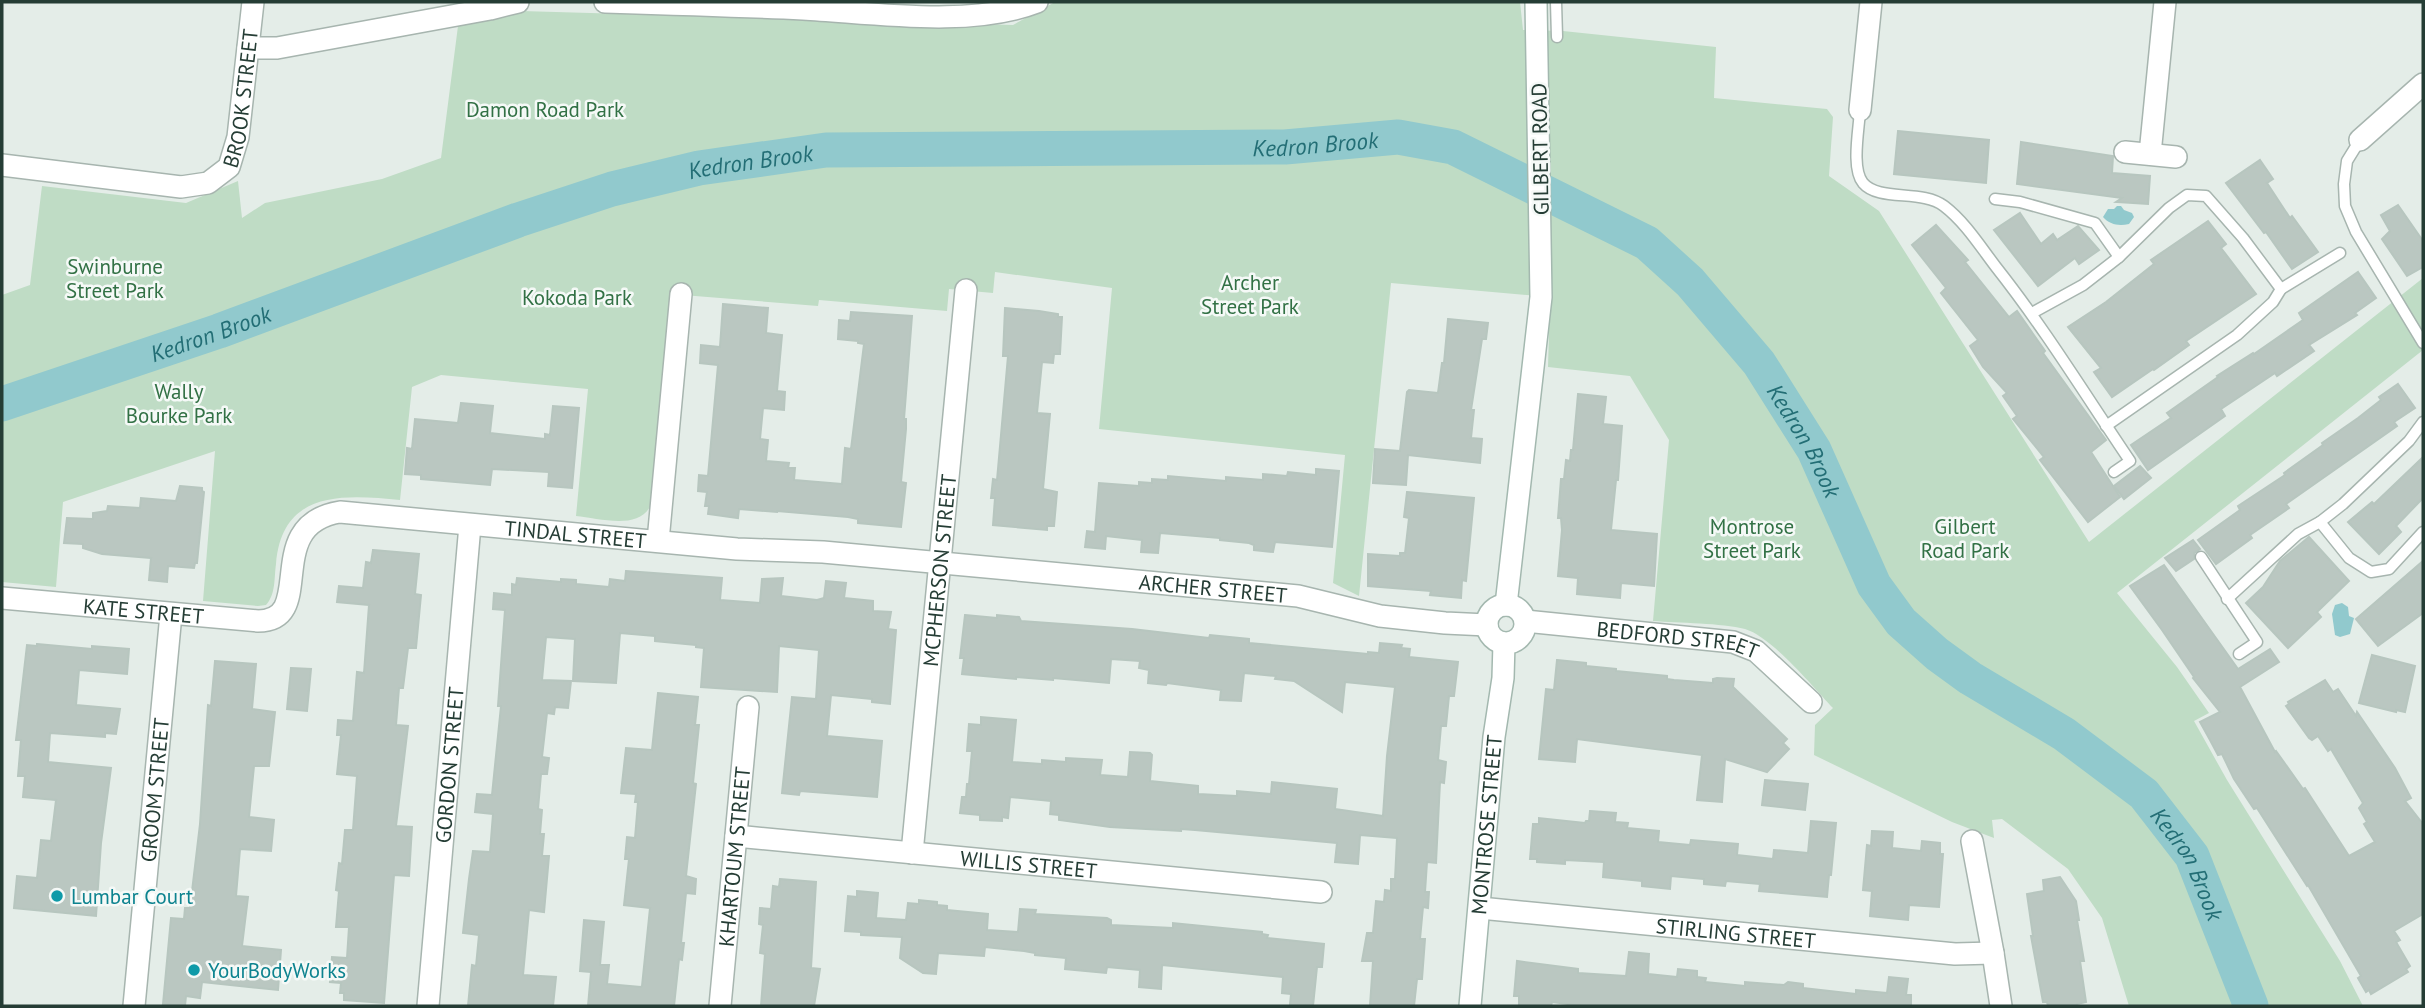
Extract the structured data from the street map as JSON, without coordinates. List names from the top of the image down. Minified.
{"streets":{"street":["BROOK STREET","GILBERT ROAD","TINDAL STREET","MCPHERSON STREET","ARCHER STREET","KATE STREET","BEDFORD STREET","GORDON STREET","GROOM STREET","MONTROSE STREET","KHARTOUM STREET","WILLIS STREET","STIRLING STREET"]},"crossings":[["GILBERT ROAD","ARCHER STREET"],["GILBERT ROAD","BEDFORD STREET"],["GILBERT ROAD","MONTROSE STREET"],["TINDAL STREET","MCPHERSON STREET"],["TINDAL STREET","ARCHER STREET"],["TINDAL STREET","KATE STREET"],["TINDAL STREET","GORDON STREET"],["MCPHERSON STREET","ARCHER STREET"],["MCPHERSON STREET","WILLIS STREET"],["ARCHER STREET","BEDFORD STREET"],["ARCHER STREET","MONTROSE STREET"],["KATE STREET","GROOM STREET"],["BEDFORD STREET","MONTROSE STREET"],["MONTROSE STREET","STIRLING STREET"],["KHARTOUM STREET","WILLIS STREET"]],"water":["Kedron Brook"],"parks":["Damon Road Park","Swinburne Street Park","Archer Street Park","Kokoda Park","Wally Bourke Park","Montrose Street Park","Gilbert Road Park"],"places":["Lumbar Court","YourBodyWorks"]}
